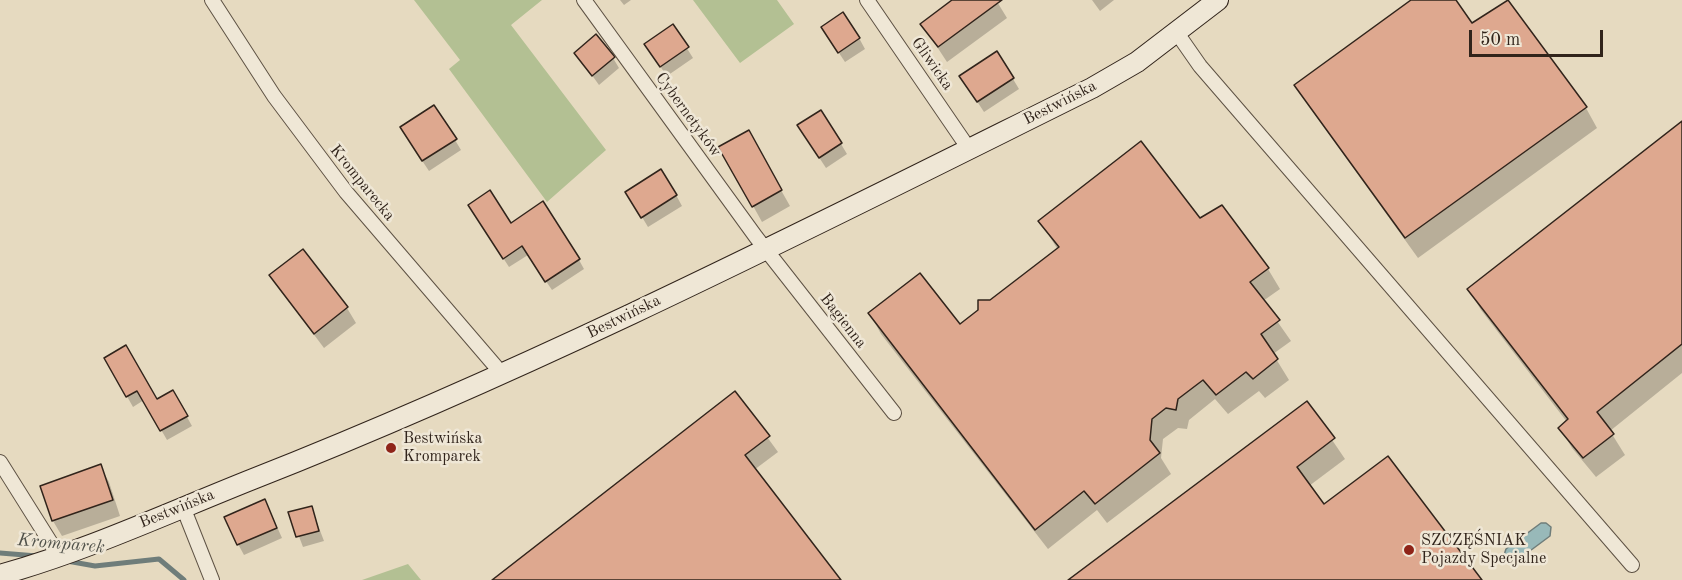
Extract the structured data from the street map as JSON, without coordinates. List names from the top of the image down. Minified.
{"streets":{"street":["Gliwicka","Bestwińska","Cybernetyków","Kromparecka","Bagienna"]},"crossings":[["Gliwicka","Bestwińska"],["Bestwińska","Cybernetyków"],["Bestwińska","Kromparecka"],["Bestwińska","Bagienna"],["Cybernetyków","Bagienna"]],"water":["Kromparek"],"places":["Bestwińska Kromparek","SZCZĘŚNIAK Pojazdy Specjalne"],"scale_bar":"50 m"}
